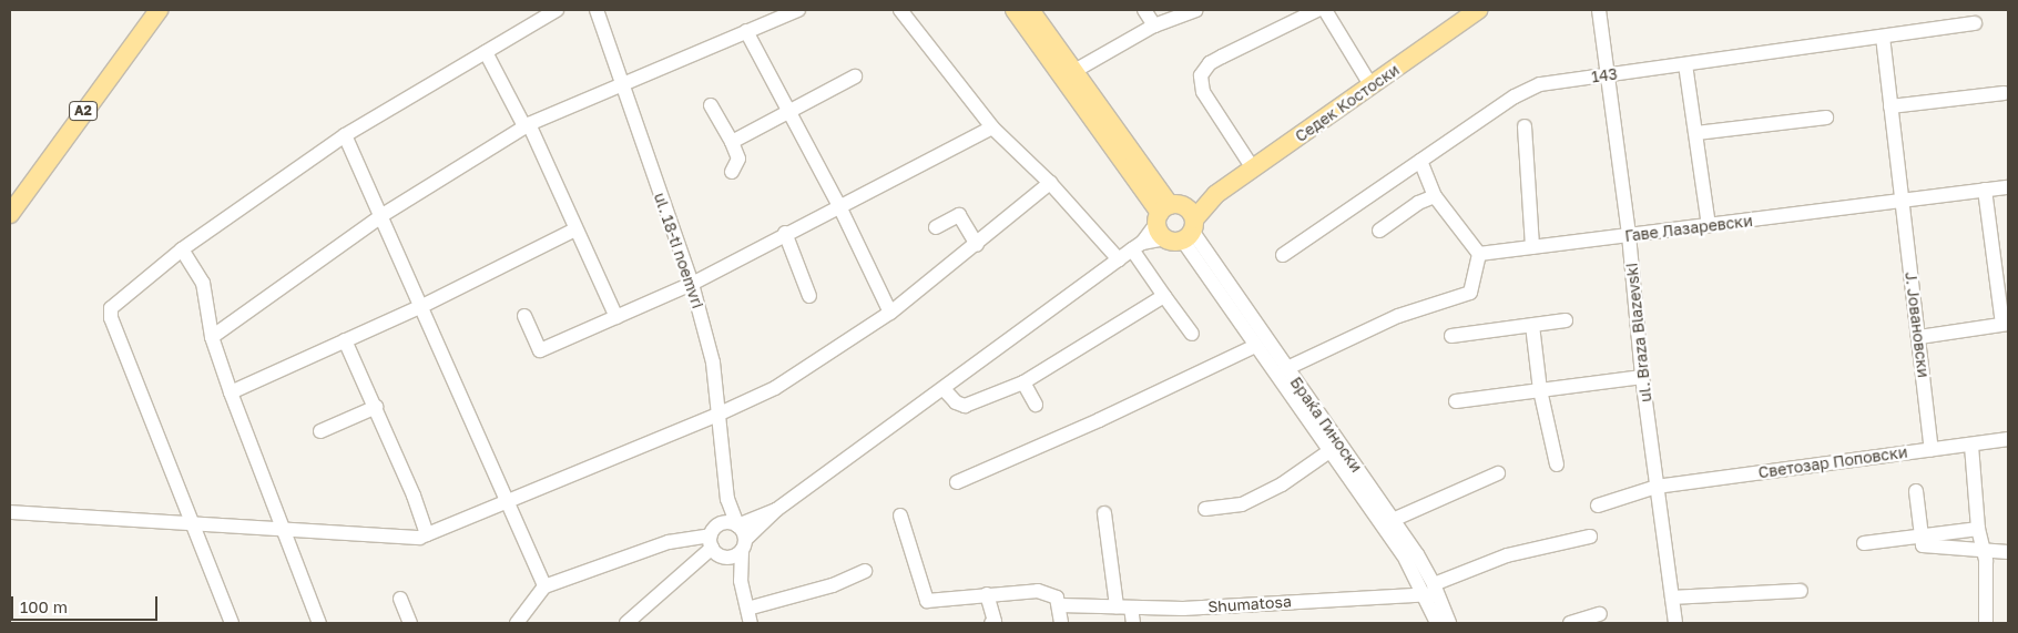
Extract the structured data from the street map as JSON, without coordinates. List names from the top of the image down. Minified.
{"streets":{"main road":["Седек Костоски","A2","Браќа Гиноски"],"street":["143","Гаве Лазаревски","ul. 18-ti noemvri","Ј. Јовановски","ul. Braza Blazevski","Светозар Поповски","Shumatosa"]},"crossings":[["143","Ј. Јовановски"],["143","ul. Braza Blazevski"],["Седек Костоски","Браќа Гиноски"],["Гаве Лазаревски","Ј. Јовановски"],["Гаве Лазаревски","ul. Braza Blazevski"],["Ј. Јовановски","Светозар Поповски"],["ul. Braza Blazevski","Светозар Поповски"],["Браќа Гиноски","Shumatosa"]],"scale_bar":"100 m"}
